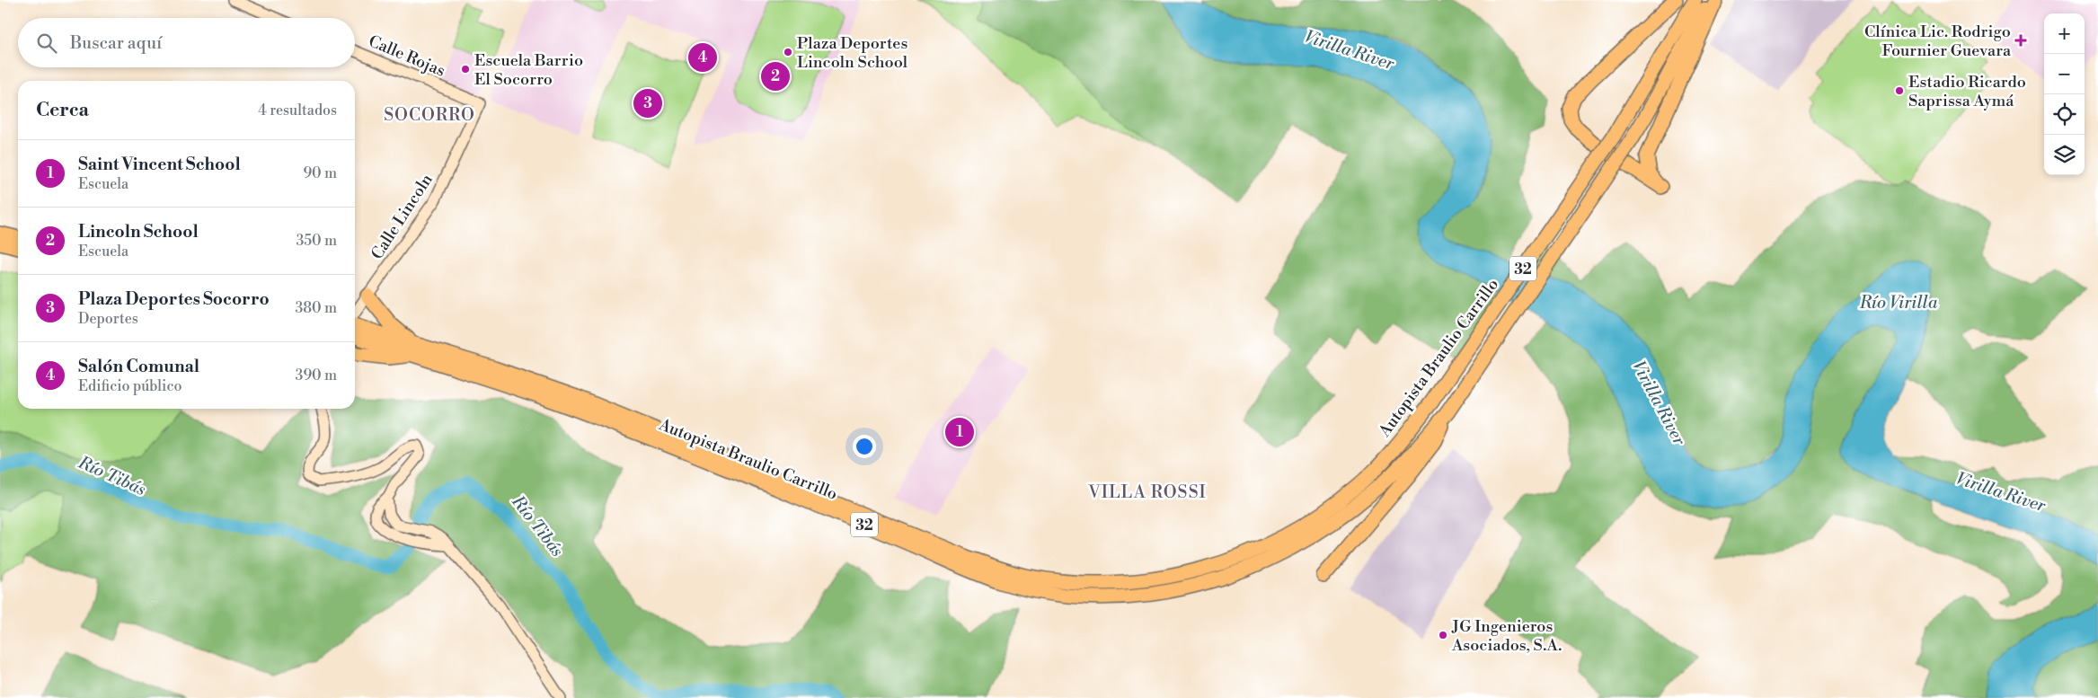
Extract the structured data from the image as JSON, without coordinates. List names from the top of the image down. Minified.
{"streets":{"highway":["32","Autopista Braulio Carrillo"],"street":["Calle Rojas","Calle Lincoln"]},"crossings":[["Calle Rojas","Calle Lincoln"]],"districts":["SOCORRO","VILLA ROSSI"],"water":["Virilla River","Río Virilla","Río Tibás"],"places":{"health":["Clínica Lic. Rodrigo Fournier Guevara"],"other":["Plaza Deportes Lincoln School","Escuela Barrio El Socorro","Estadio Ricardo Saprissa Aymá","JG Ingenieros Asociados, S.A."]},"page":{"map_buttons":["+","−"],"search":"Buscar aquí","pins":["4","2","3","1"],"heading":["Cerca","4 resultados"],"list":[{"mark":"1","name":"Saint Vincent School","note":"Escuela","value":"90 m"},{"mark":"2","name":"Lincoln School","note":"Escuela","value":"350 m"},{"mark":"3","name":"Plaza Deportes Socorro","note":"Deportes","value":"380 m"},{"mark":"4","name":"Salón Comunal","note":"Edificio público","value":"390 m"}]}}
